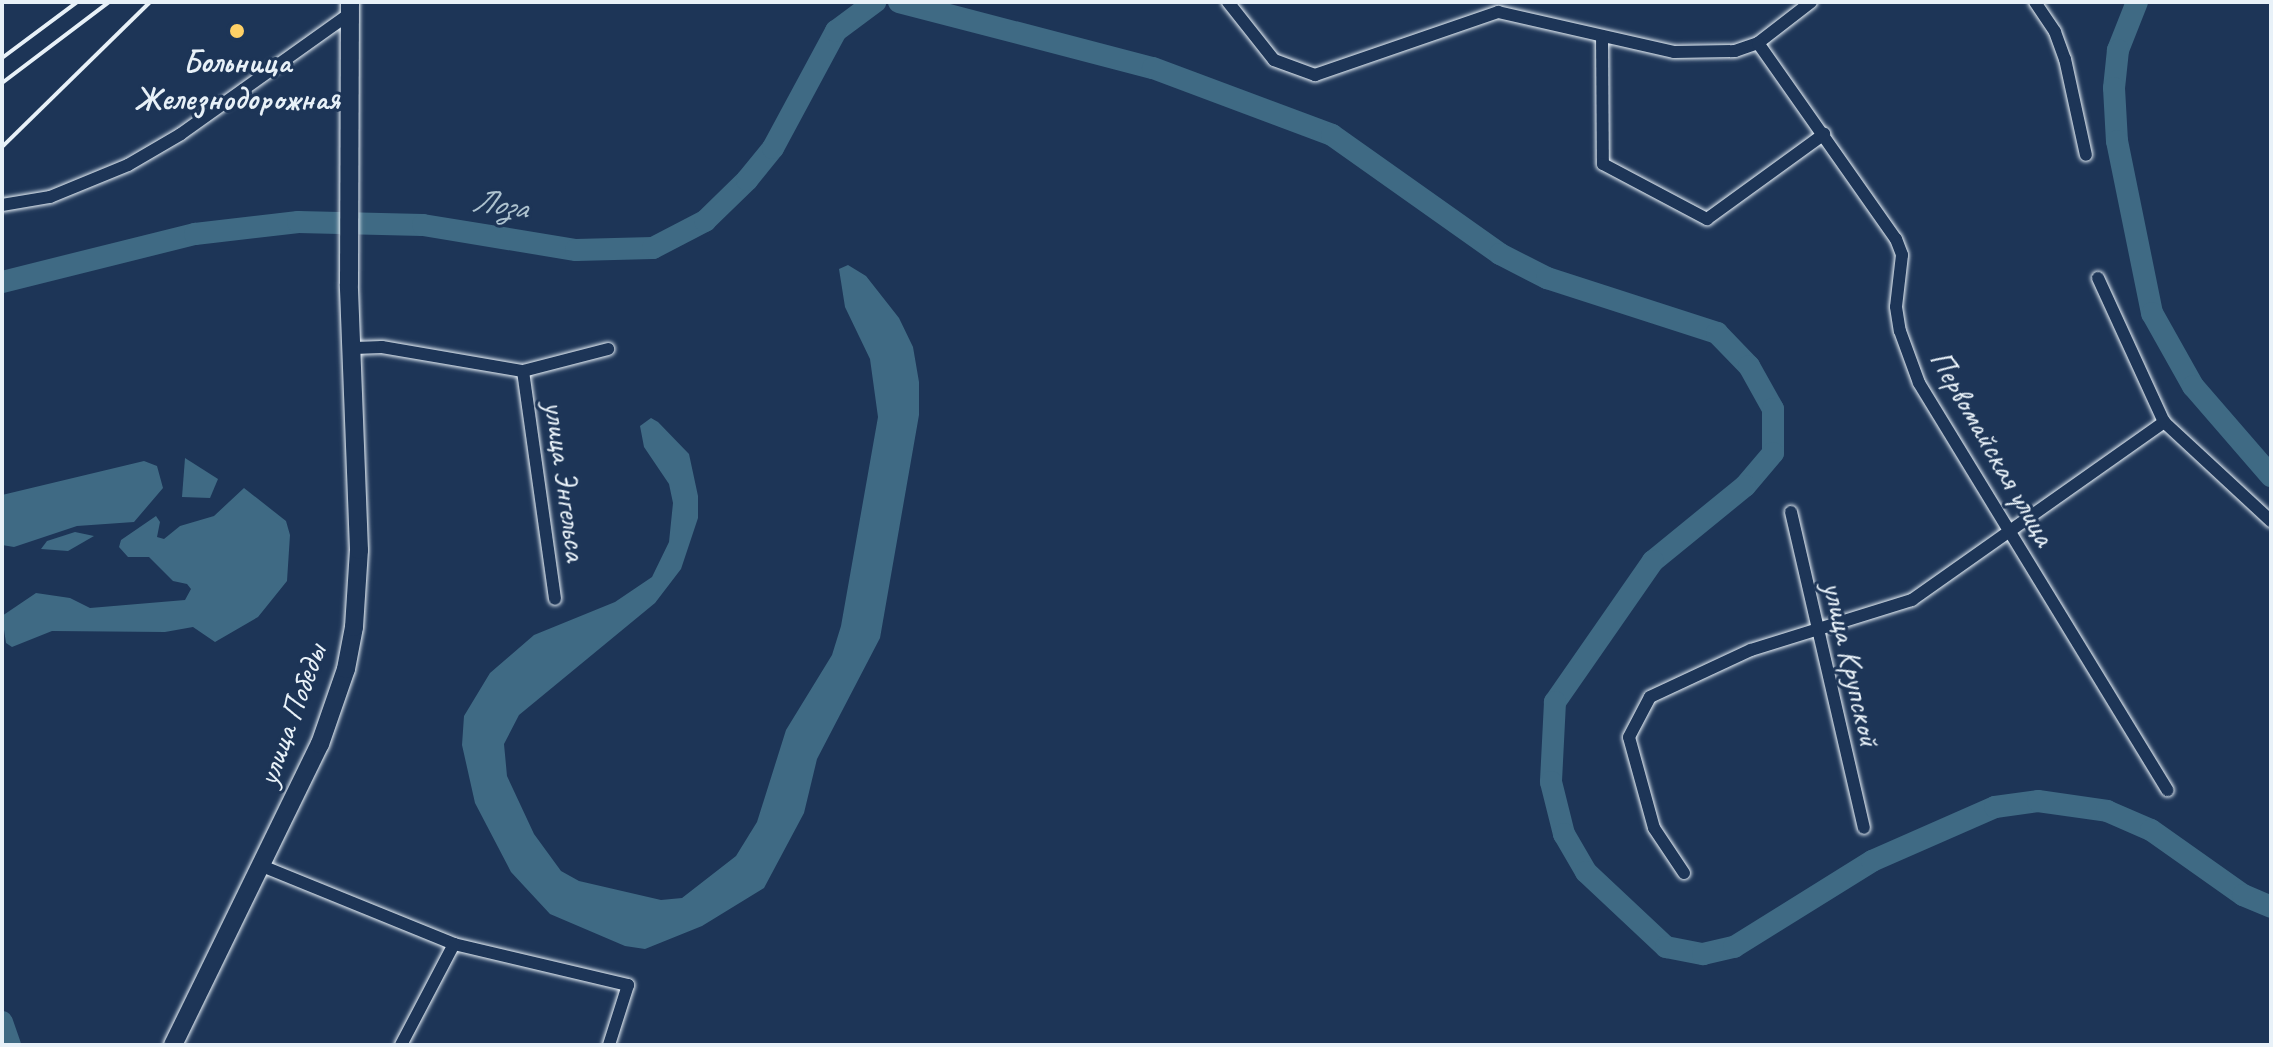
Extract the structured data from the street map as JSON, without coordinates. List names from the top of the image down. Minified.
{"streets":{"main road":["улица Победы"],"street":["Первомайская улица","улица Энгельса","улица Крупской"]},"water":["Лоза"],"places":["Больница Железнодорожная"]}
